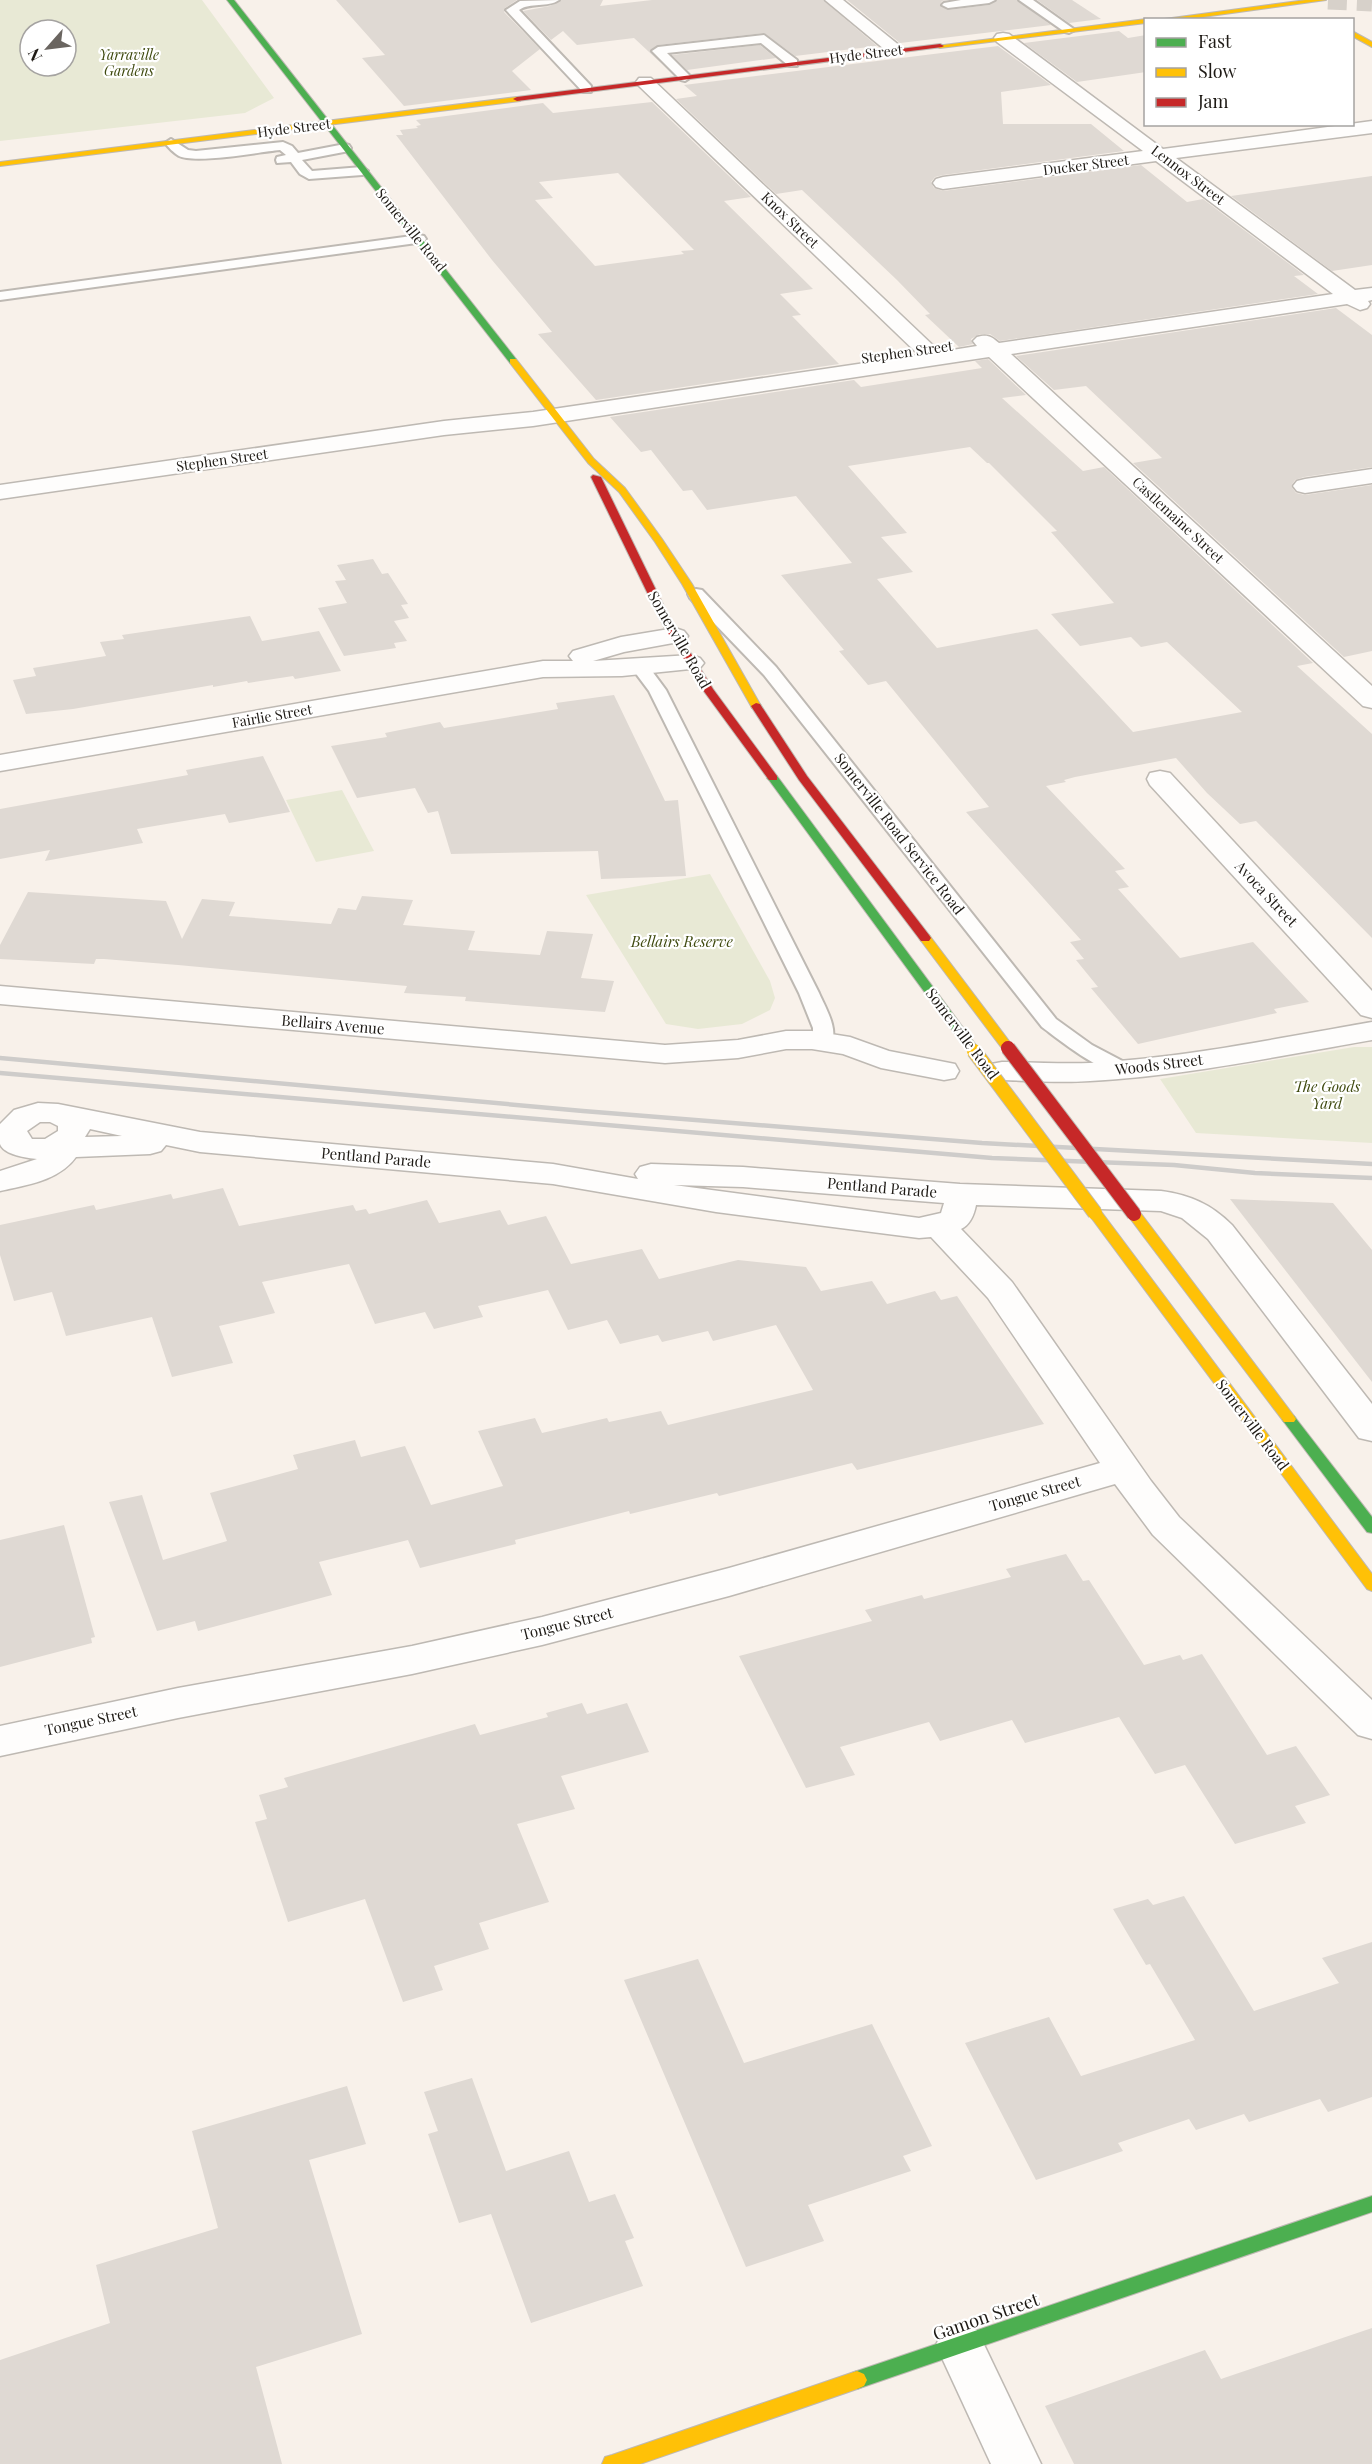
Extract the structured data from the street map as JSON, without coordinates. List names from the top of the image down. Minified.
{"streets":{"main road":["Hyde Street","Somerville Road","Gamon Street"],"street":["Ducker Street","Lennox Street","Knox Street","Stephen Street","Castlemaine Street","Fairlie Street","Avoca Street","Bellairs Avenue","Woods Street","Pentland Parade","Tongue Street"],"lane":["Somerville Road Service Road"]},"crossings":[["Hyde Street","Lennox Street"],["Hyde Street","Knox Street"],["Hyde Street","Somerville Road"],["Ducker Street","Lennox Street"],["Lennox Street","Stephen Street"],["Knox Street","Stephen Street"],["Somerville Road","Stephen Street"],["Somerville Road","Fairlie Street"],["Somerville Road","Somerville Road Service Road"],["Stephen Street","Castlemaine Street"],["Somerville Road Service Road","Woods Street"],["Bellairs Avenue","Woods Street"]],"parks":["Yarraville Gardens","Bellairs Reserve","The Goods Yard"],"legend":["Fast","Slow","Jam"],"north":"bottom left"}
